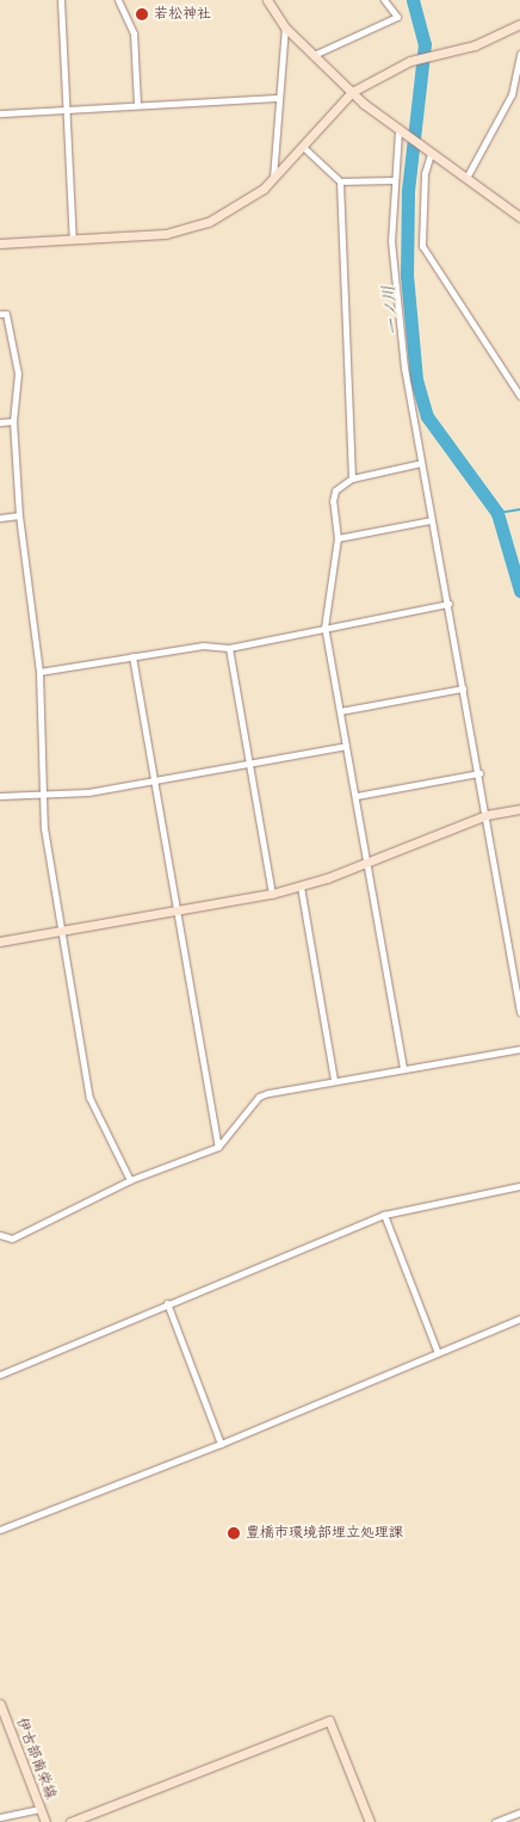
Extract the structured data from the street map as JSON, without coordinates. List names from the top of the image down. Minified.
{"streets":{"street":["伊古部南栄線"]},"water":["一ノ川"],"places":["若松神社","豊橋市環境部埋立処理課"]}
